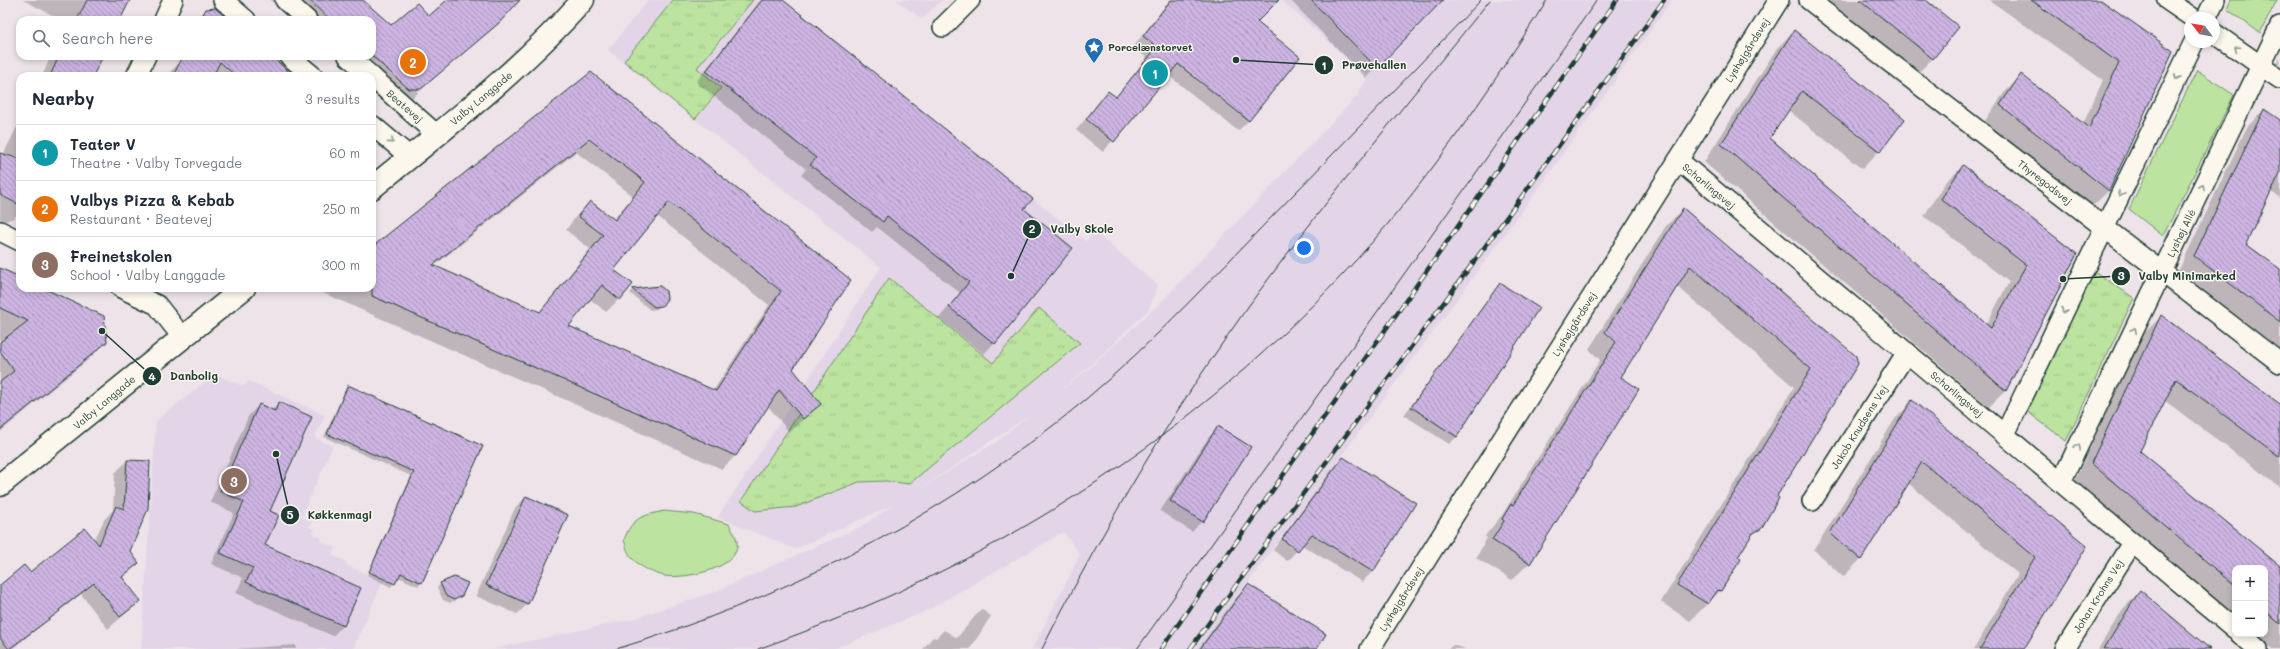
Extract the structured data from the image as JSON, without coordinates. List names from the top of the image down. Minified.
{"streets":{"street":["Lyshøjgårdsvej","Valby Langgade","Beatevej","Thyregodsvej","Scharlingsvej","Lyshøj Allé","Jakob Knudsens Vej","Johan Krohns Vej"]},"crossings":[["Lyshøjgårdsvej","Scharlingsvej"],["Valby Langgade","Beatevej"],["Thyregodsvej","Lyshøj Allé"],["Scharlingsvej","Lyshøj Allé"],["Scharlingsvej","Jakob Knudsens Vej"],["Scharlingsvej","Johan Krohns Vej"]],"places":{"other":["Prøvehallen","Valby Skole","Valby Minimarked","Danbolig","Køkkenmagi"],"place":["Porcelænstorvet"]},"north":"top left","page":{"search":"Search here","pins":["2","1","3"],"heading":["Nearby","3 results"],"list":[{"mark":"1","name":"Teater V","note":"Theatre · Valby Torvegade","value":"60 m"},{"mark":"2","name":"Valbys Pizza & Kebab","note":"Restaurant · Beatevej","value":"250 m"},{"mark":"3","name":"Freinetskolen","note":"School · Valby Langgade","value":"300 m"}],"map_buttons":["+","−"]}}
